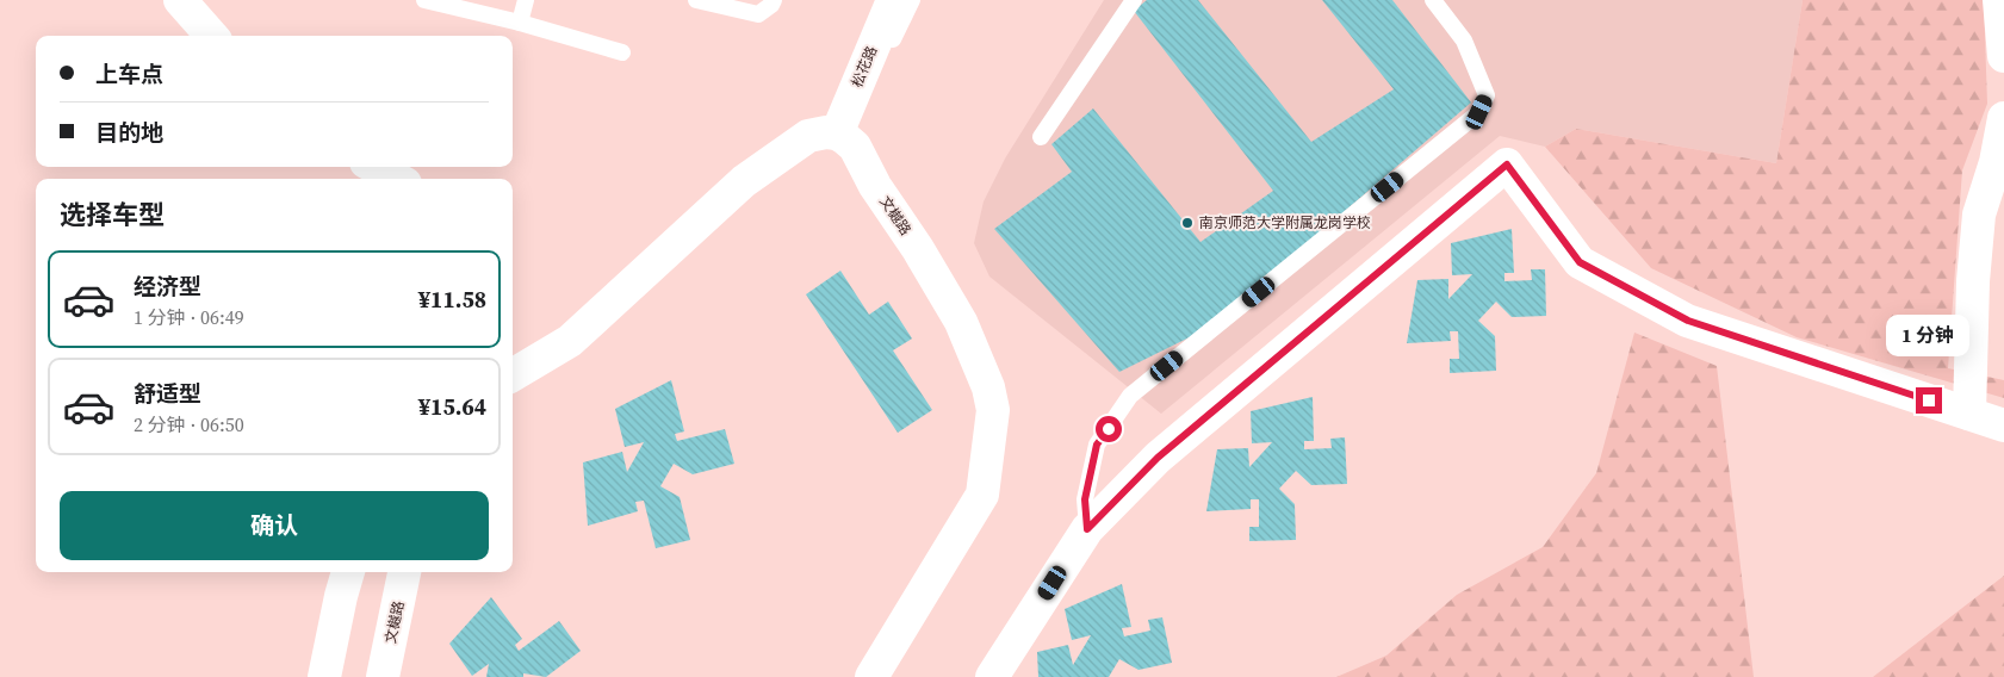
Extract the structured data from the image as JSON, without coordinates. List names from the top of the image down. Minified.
{"streets":{"street":["松花路","文樾路"]},"crossings":[["松花路","文樾路"]],"places":["南京师范大学附属龙岗学校"],"page":{"banner":["上车点","目的地"],"heading":"选择车型","list":[{"name":"经济型","note":"1 分钟 · 06:49","value":"¥11.58"},{"name":"舒适型","note":"2 分钟 · 06:50","value":"¥15.64"}],"bubble":"1 分钟","buttons":"确认"}}
